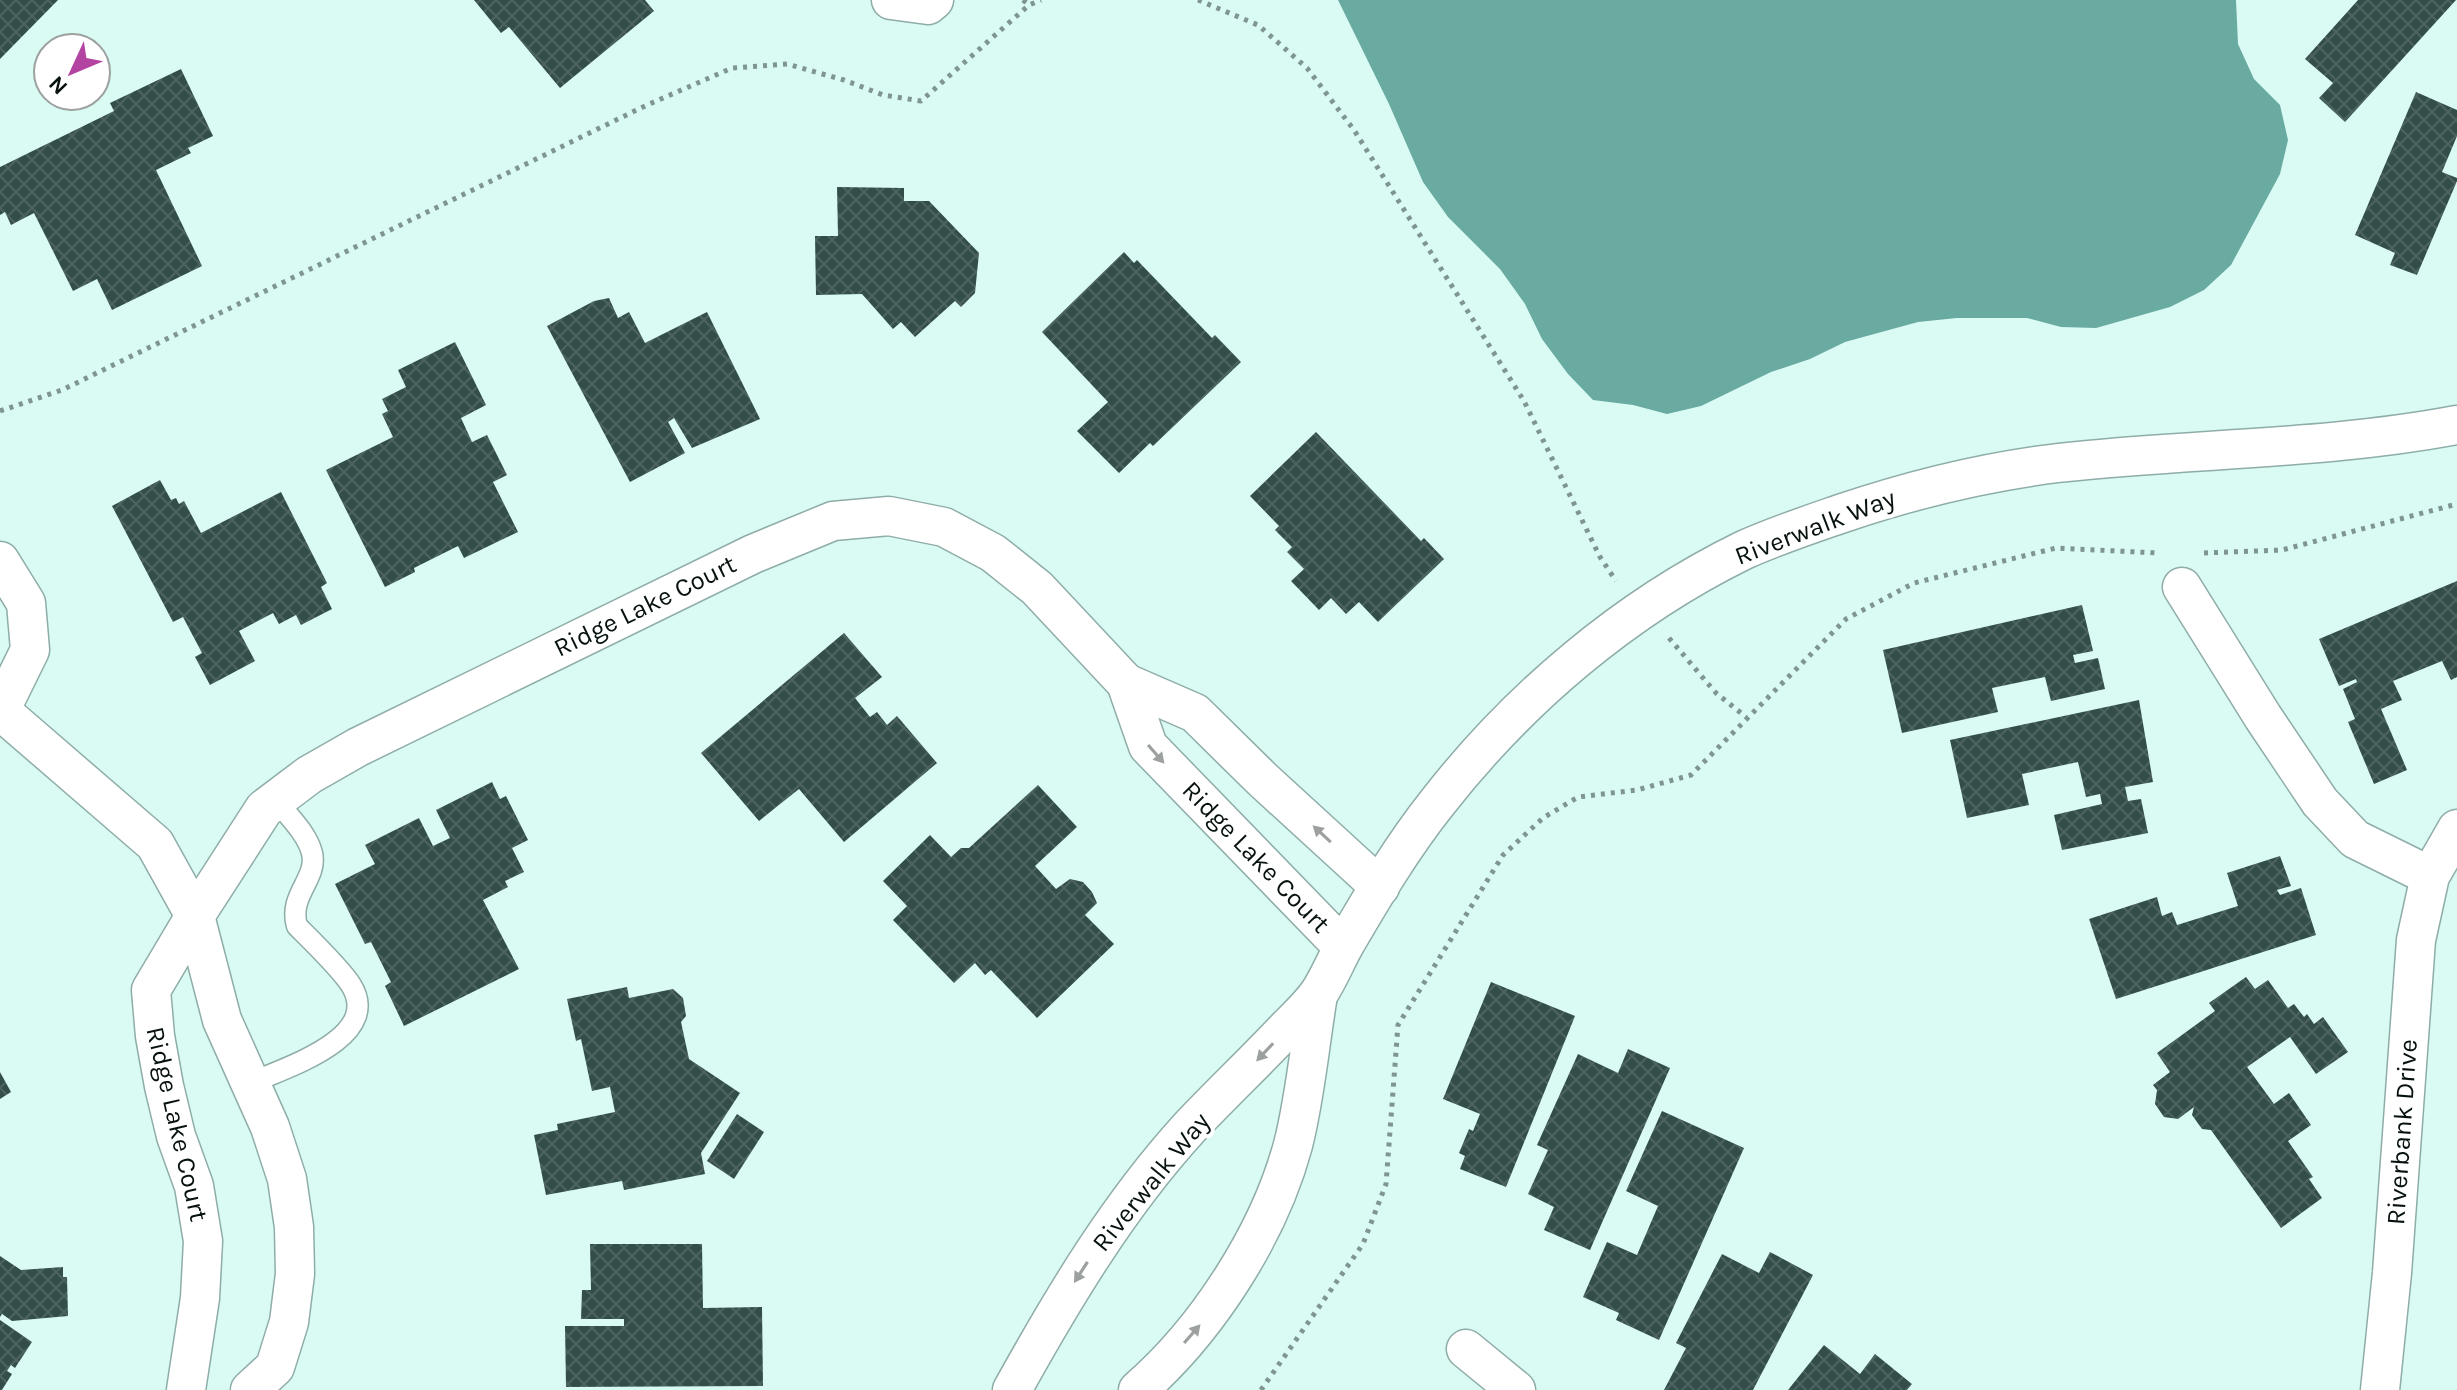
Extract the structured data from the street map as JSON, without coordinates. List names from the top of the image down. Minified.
{"streets":{"street":["Riverwalk Way","Ridge Lake Court","Riverbank Drive"]},"crossings":[["Riverwalk Way","Ridge Lake Court"]],"north":"bottom left"}
